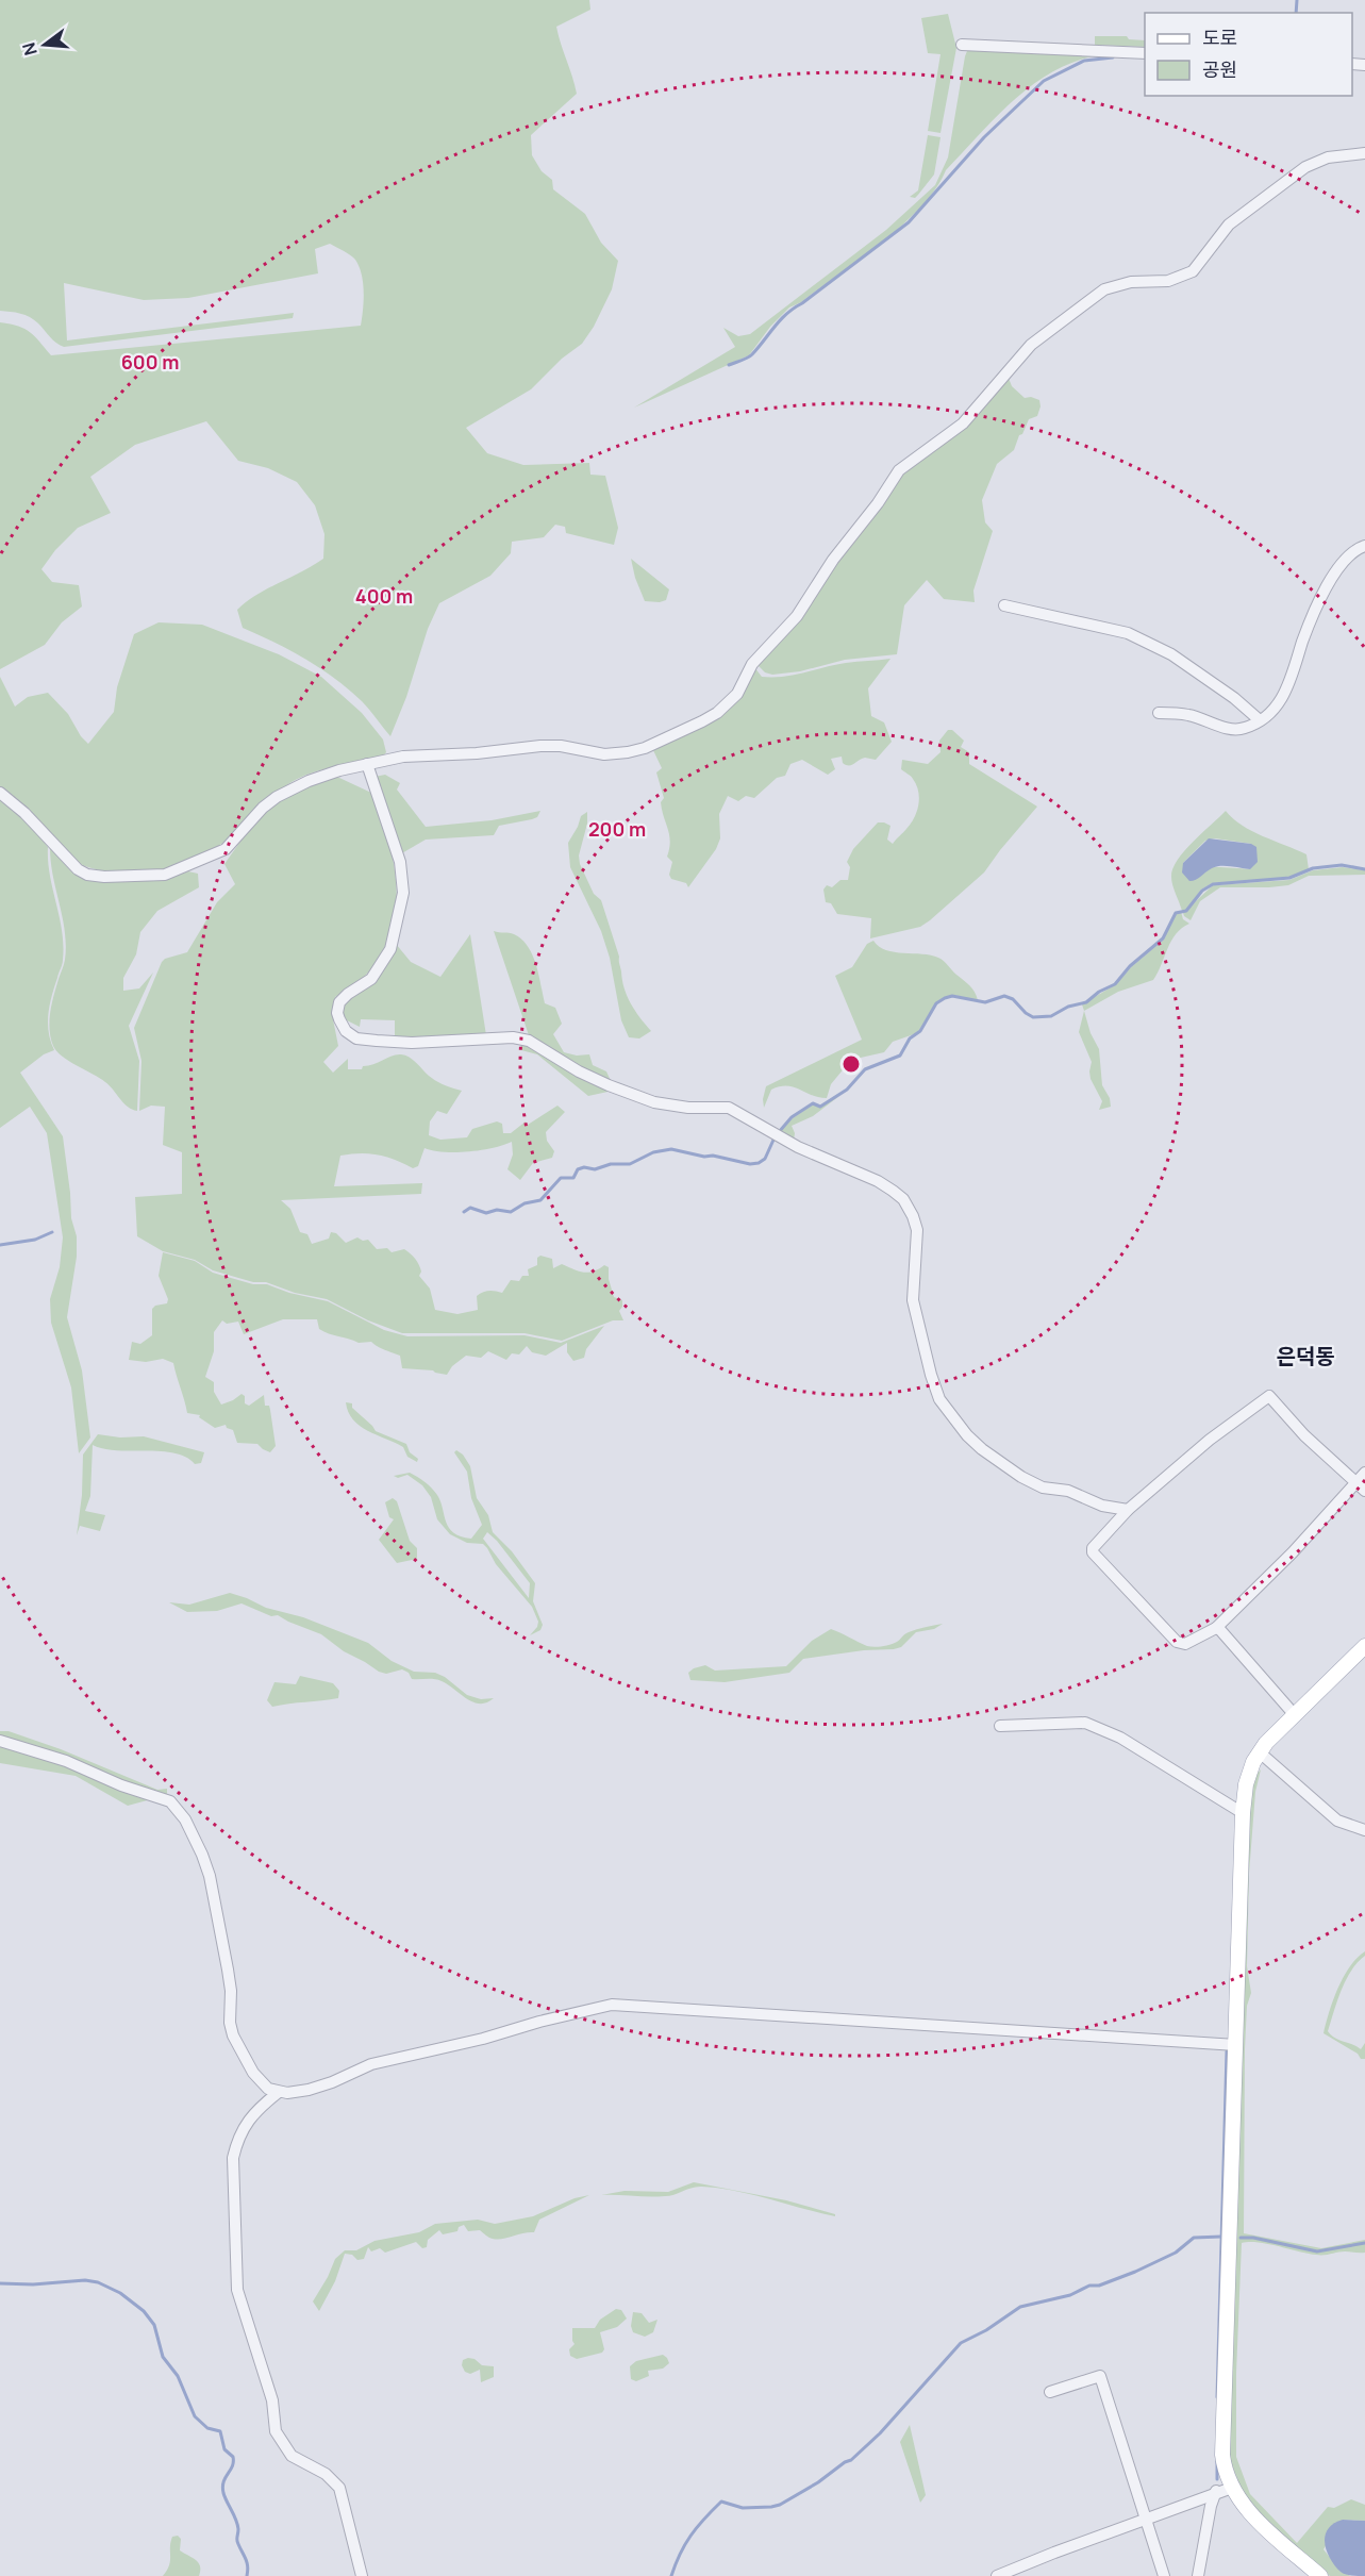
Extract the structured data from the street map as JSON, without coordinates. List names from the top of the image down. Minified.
{"districts":["은덕동"],"legend":["도로","공원"],"north":"left","rings":["600 m","400 m","200 m"]}
